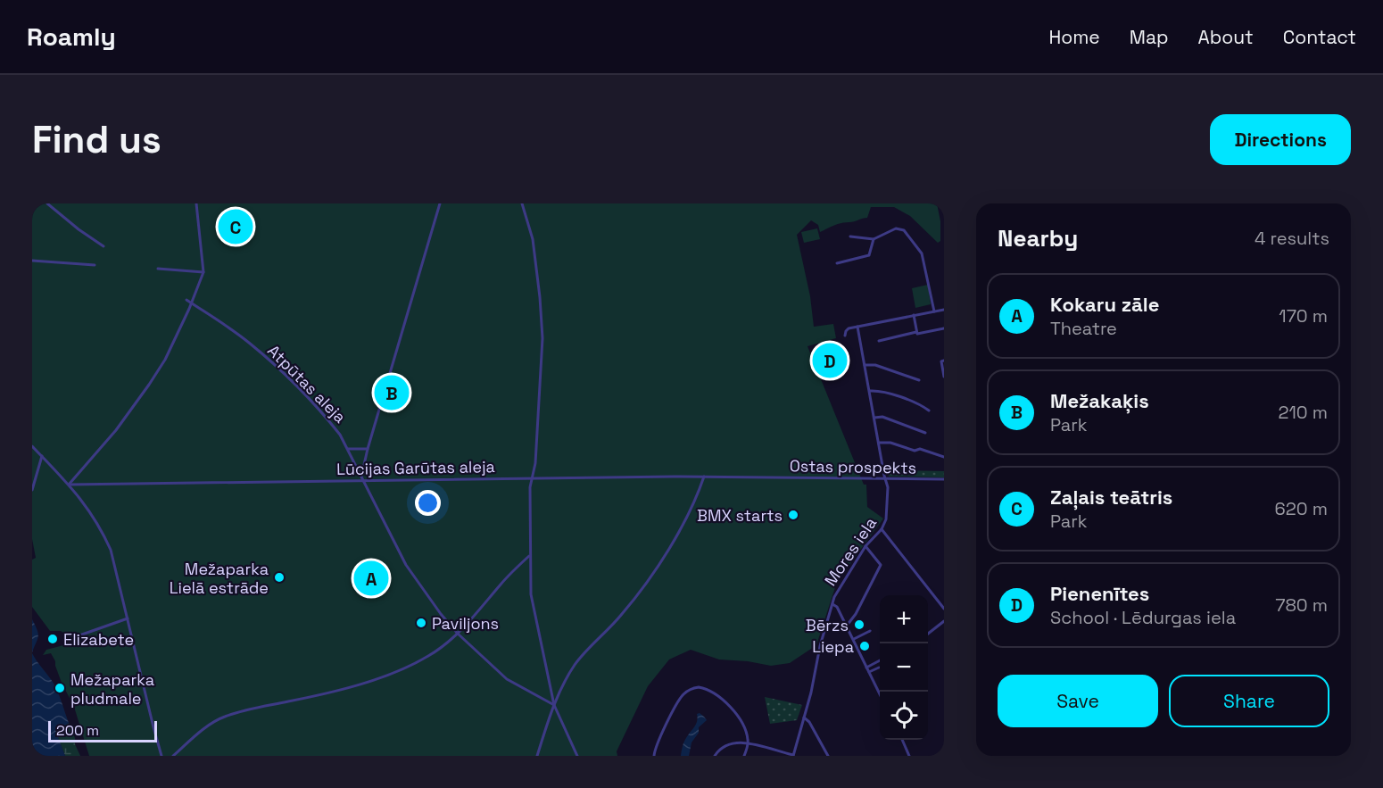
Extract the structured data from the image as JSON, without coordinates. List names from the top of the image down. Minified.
{"streets":{"street":["Atpūtas aleja","Ostas prospekts","Lūcijas Garūtas aleja","Mores iela"]},"crossings":[["Atpūtas aleja","Lūcijas Garūtas aleja"],["Ostas prospekts","Lūcijas Garūtas aleja"],["Ostas prospekts","Mores iela"]],"places":["BMX starts","Mežaparka Lielā estrāde","Paviljons","Bērzs","Elizabete","Liepa","Mežaparka pludmale"],"scale_bar":"200 m","page":{"header":"Roamly","nav":["Home","Map","About","Contact"],"buttons":["Directions",["Save","Share"]],"title":"Find us","heading":["Nearby","4 results"],"pins":["C","D","B","A"],"list":[{"mark":"A","name":"Kokaru zāle","note":"Theatre","value":"170 m"},{"mark":"B","name":"Mežakaķis","note":"Park","value":"210 m"},{"mark":"C","name":"Zaļais teātris","note":"Park","value":"620 m"},{"mark":"D","name":"Pienenītes","note":"School · Lēdurgas iela","value":"780 m"}],"map_buttons":["+","−"],"scale":"200 m"}}
